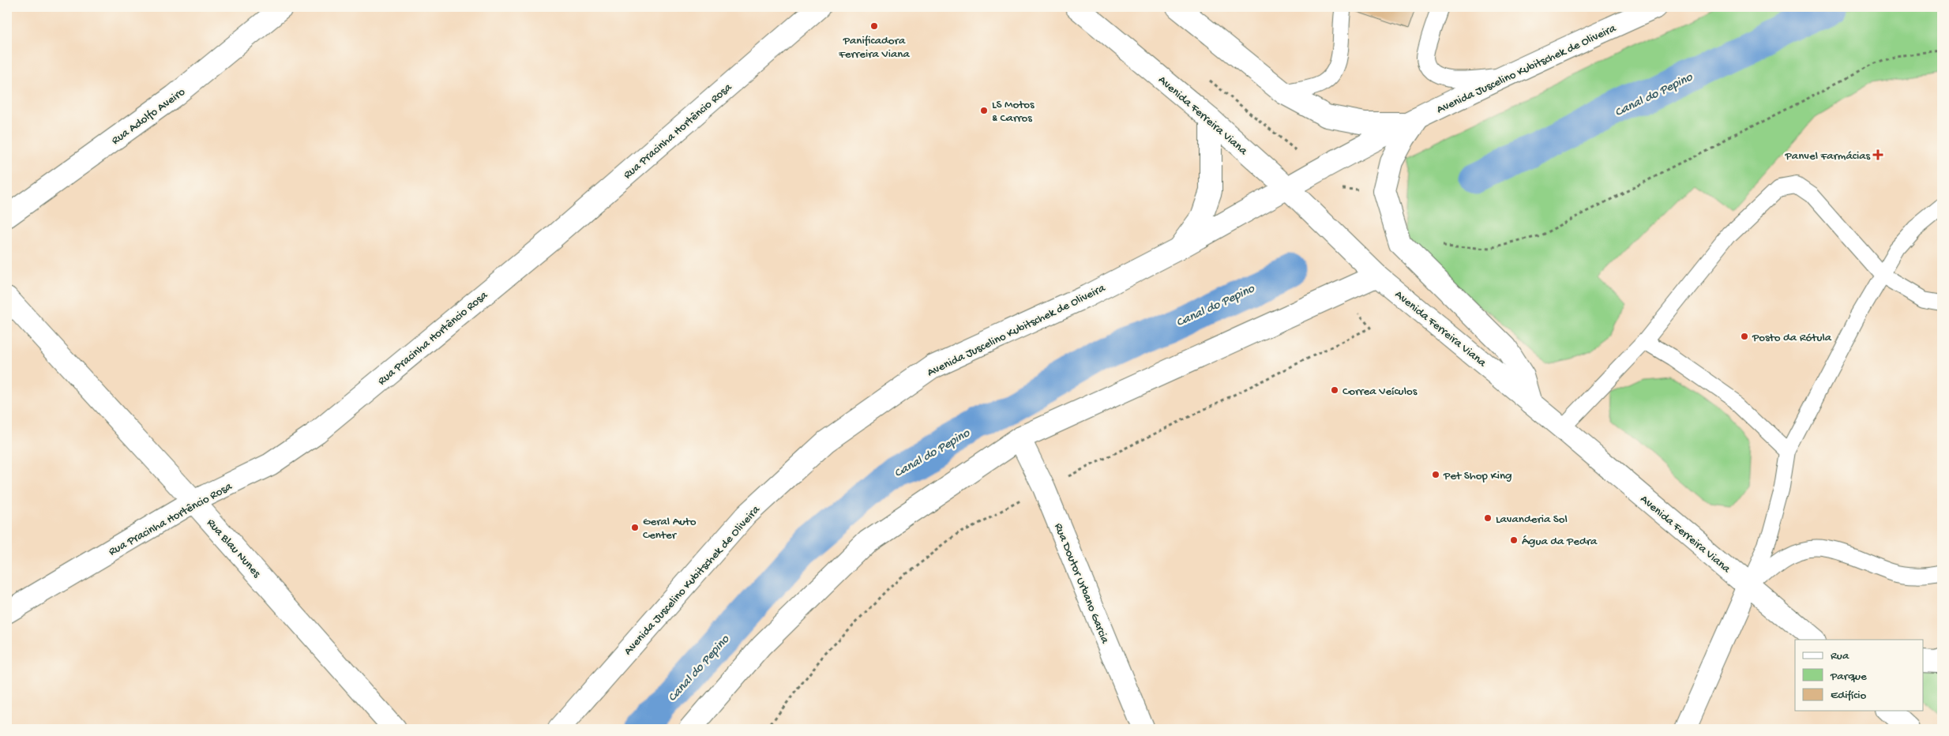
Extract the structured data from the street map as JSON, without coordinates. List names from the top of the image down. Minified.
{"streets":{"main road":["Avenida Juscelino Kubitschek de Oliveira","Avenida Ferreira Viana","Rua Adolfo Aveiro","Rua Pracinha Hortêncio Rosa","Rua Blau Nunes","Rua Doutor Urbano Garcia"]},"crossings":[["Avenida Juscelino Kubitschek de Oliveira","Avenida Ferreira Viana"],["Rua Pracinha Hortêncio Rosa","Rua Blau Nunes"]],"water":["Canal do Pepino"],"places":{"other":["Panificadora Ferreira Viana","LS Motos & Carros","Posto da Rótula","Correa Veículos","Pet Shop King","Lavanderia Sol","Geral Auto Center","Água da Pedra"],"health":["Panvel Farmácias"]},"legend":["Rua","Parque","Edifício"]}
